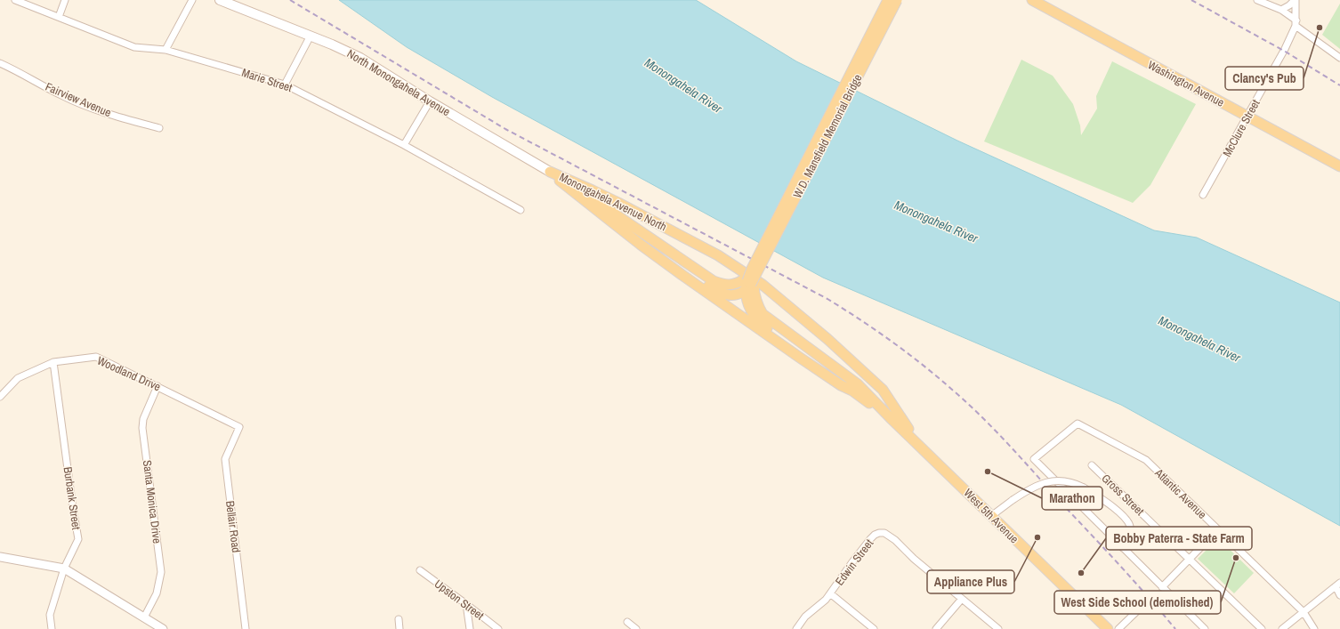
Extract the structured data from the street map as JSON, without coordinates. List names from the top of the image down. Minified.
{"streets":{"main road":["North Monongahela Avenue","Washington Avenue","W.D. Mansfield Memorial Bridge","Monongahela Avenue North","West 5th Avenue"],"street":["Marie Street","Fairview Avenue","McClure Street","Woodland Drive","Atlantic Avenue","Gross Street","Burbank Street","Santa Monica Drive","Bellair Road","Edwin Street","Upston Street"]},"crossings":[["North Monongahela Avenue","Monongahela Avenue North"],["Washington Avenue","McClure Street"],["Monongahela Avenue North","West 5th Avenue"],["Woodland Drive","Burbank Street"],["Woodland Drive","Santa Monica Drive"],["Woodland Drive","Bellair Road"]],"water":["Monongahela River"],"places":["Clancy's Pub","Marathon","Appliance Plus","West Side School (demolished)","Bobby Paterra - State Farm"]}
